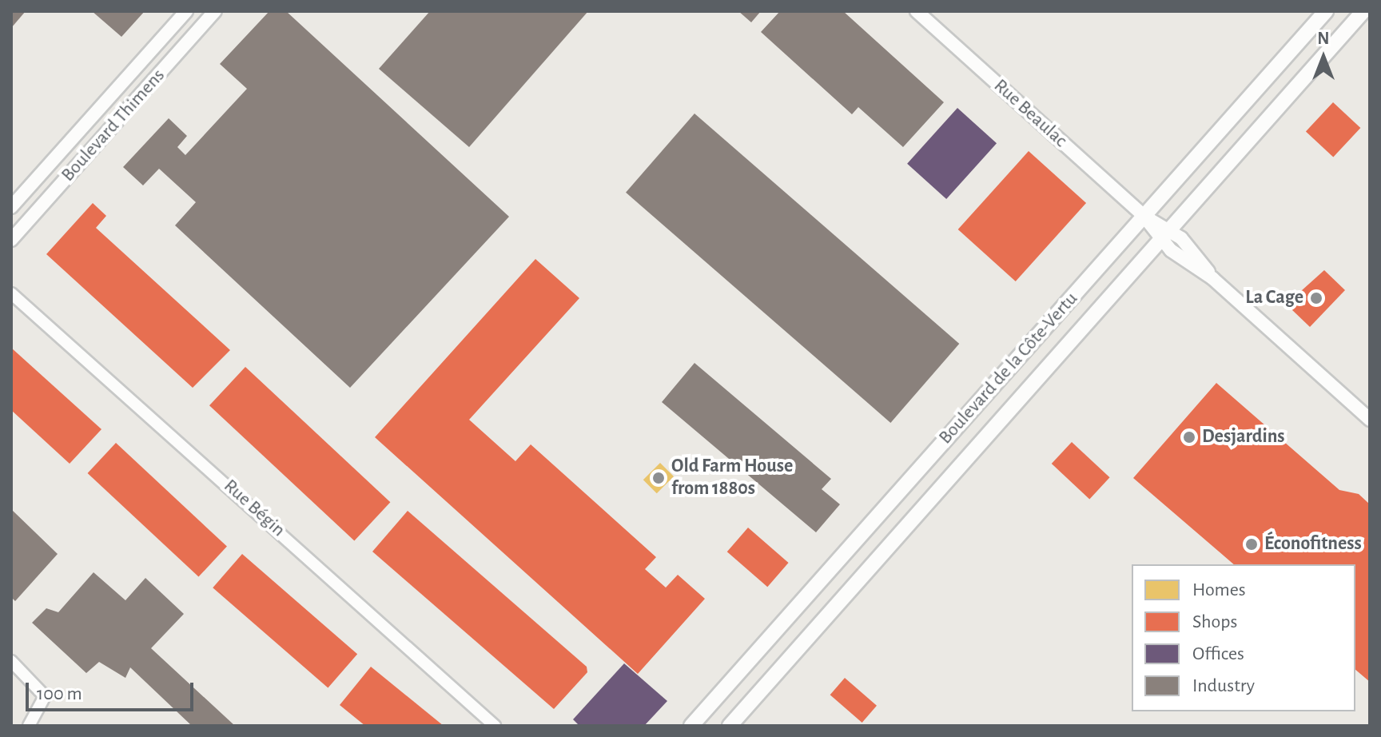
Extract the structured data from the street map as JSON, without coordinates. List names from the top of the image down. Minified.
{"streets":{"main road":["Boulevard de la Côte-Vertu"],"street":["Rue Beaulac","Boulevard Thimens","Rue Bégin"]},"crossings":[["Rue Beaulac","Boulevard de la Côte-Vertu"]],"places":["La Cage","Desjardins","Old Farm House from 1880s","Éconofitness"],"legend":["Homes","Shops","Offices","Industry"],"scale_bar":"100 m","north":"top"}
